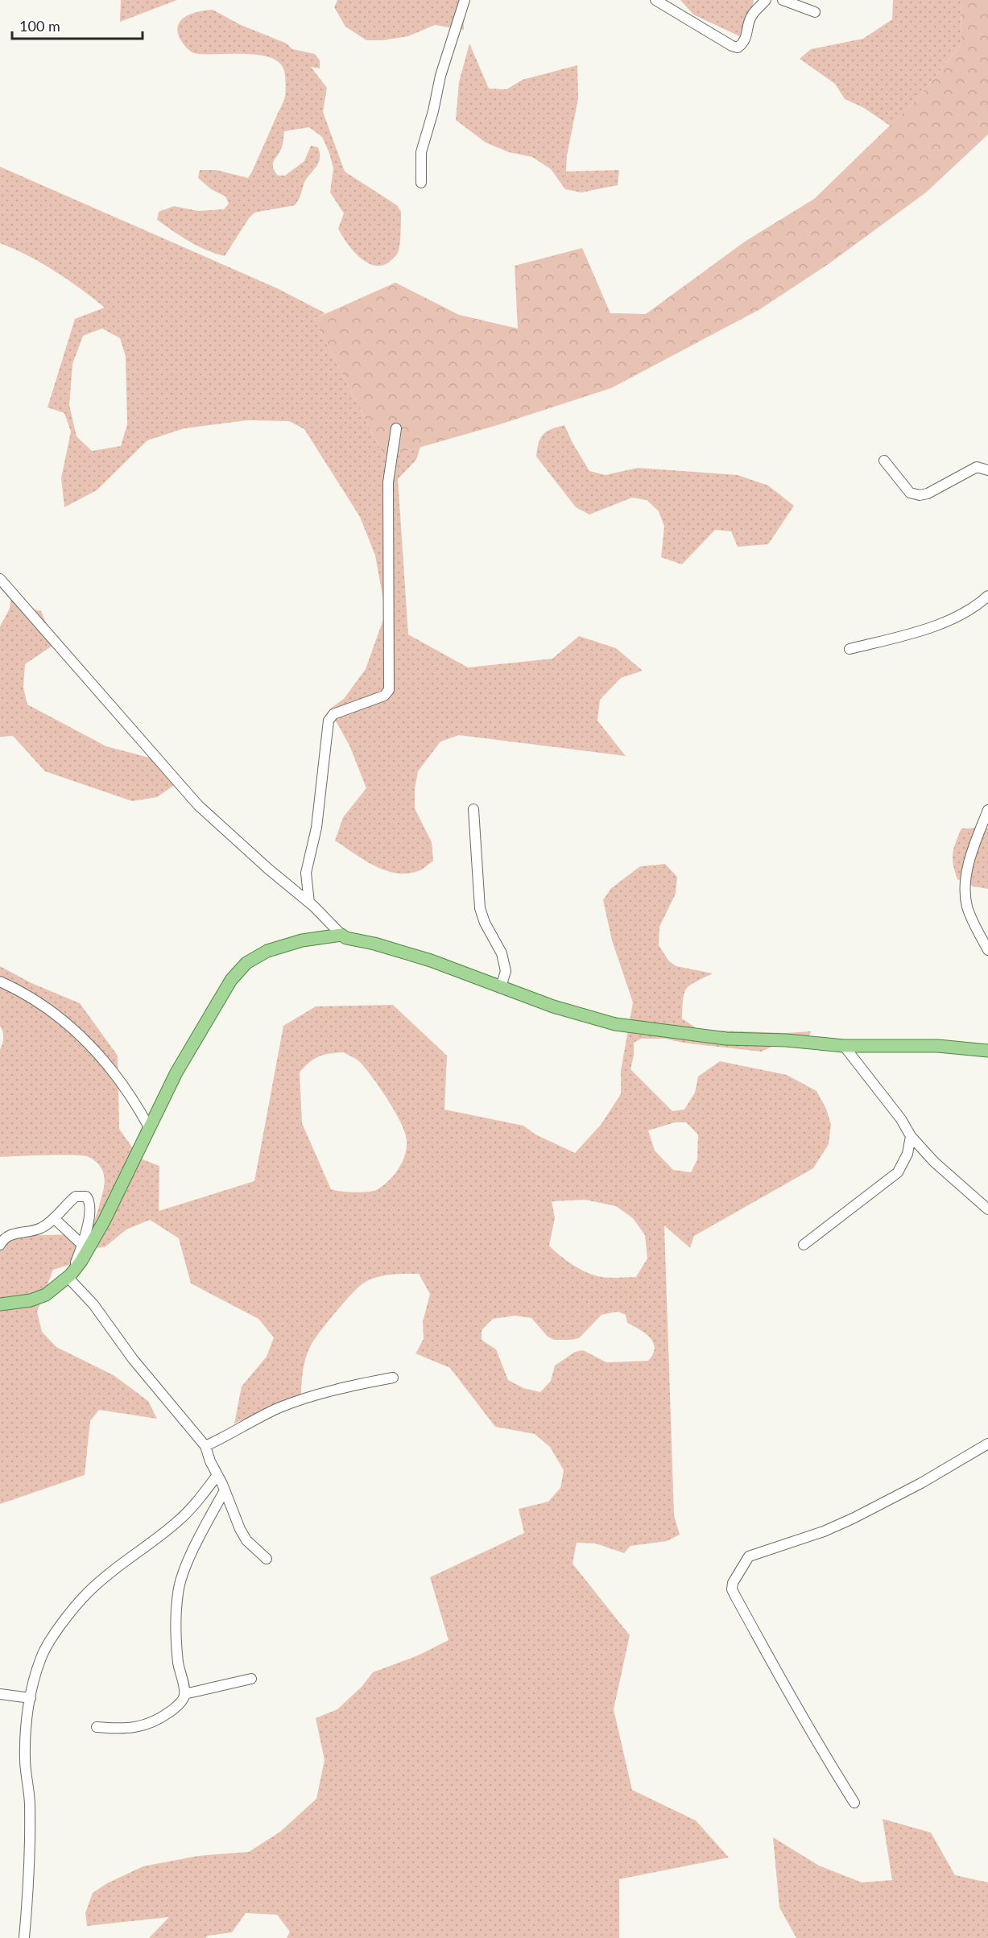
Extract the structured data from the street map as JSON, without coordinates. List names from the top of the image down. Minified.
{"scale_bar":"100 m"}
